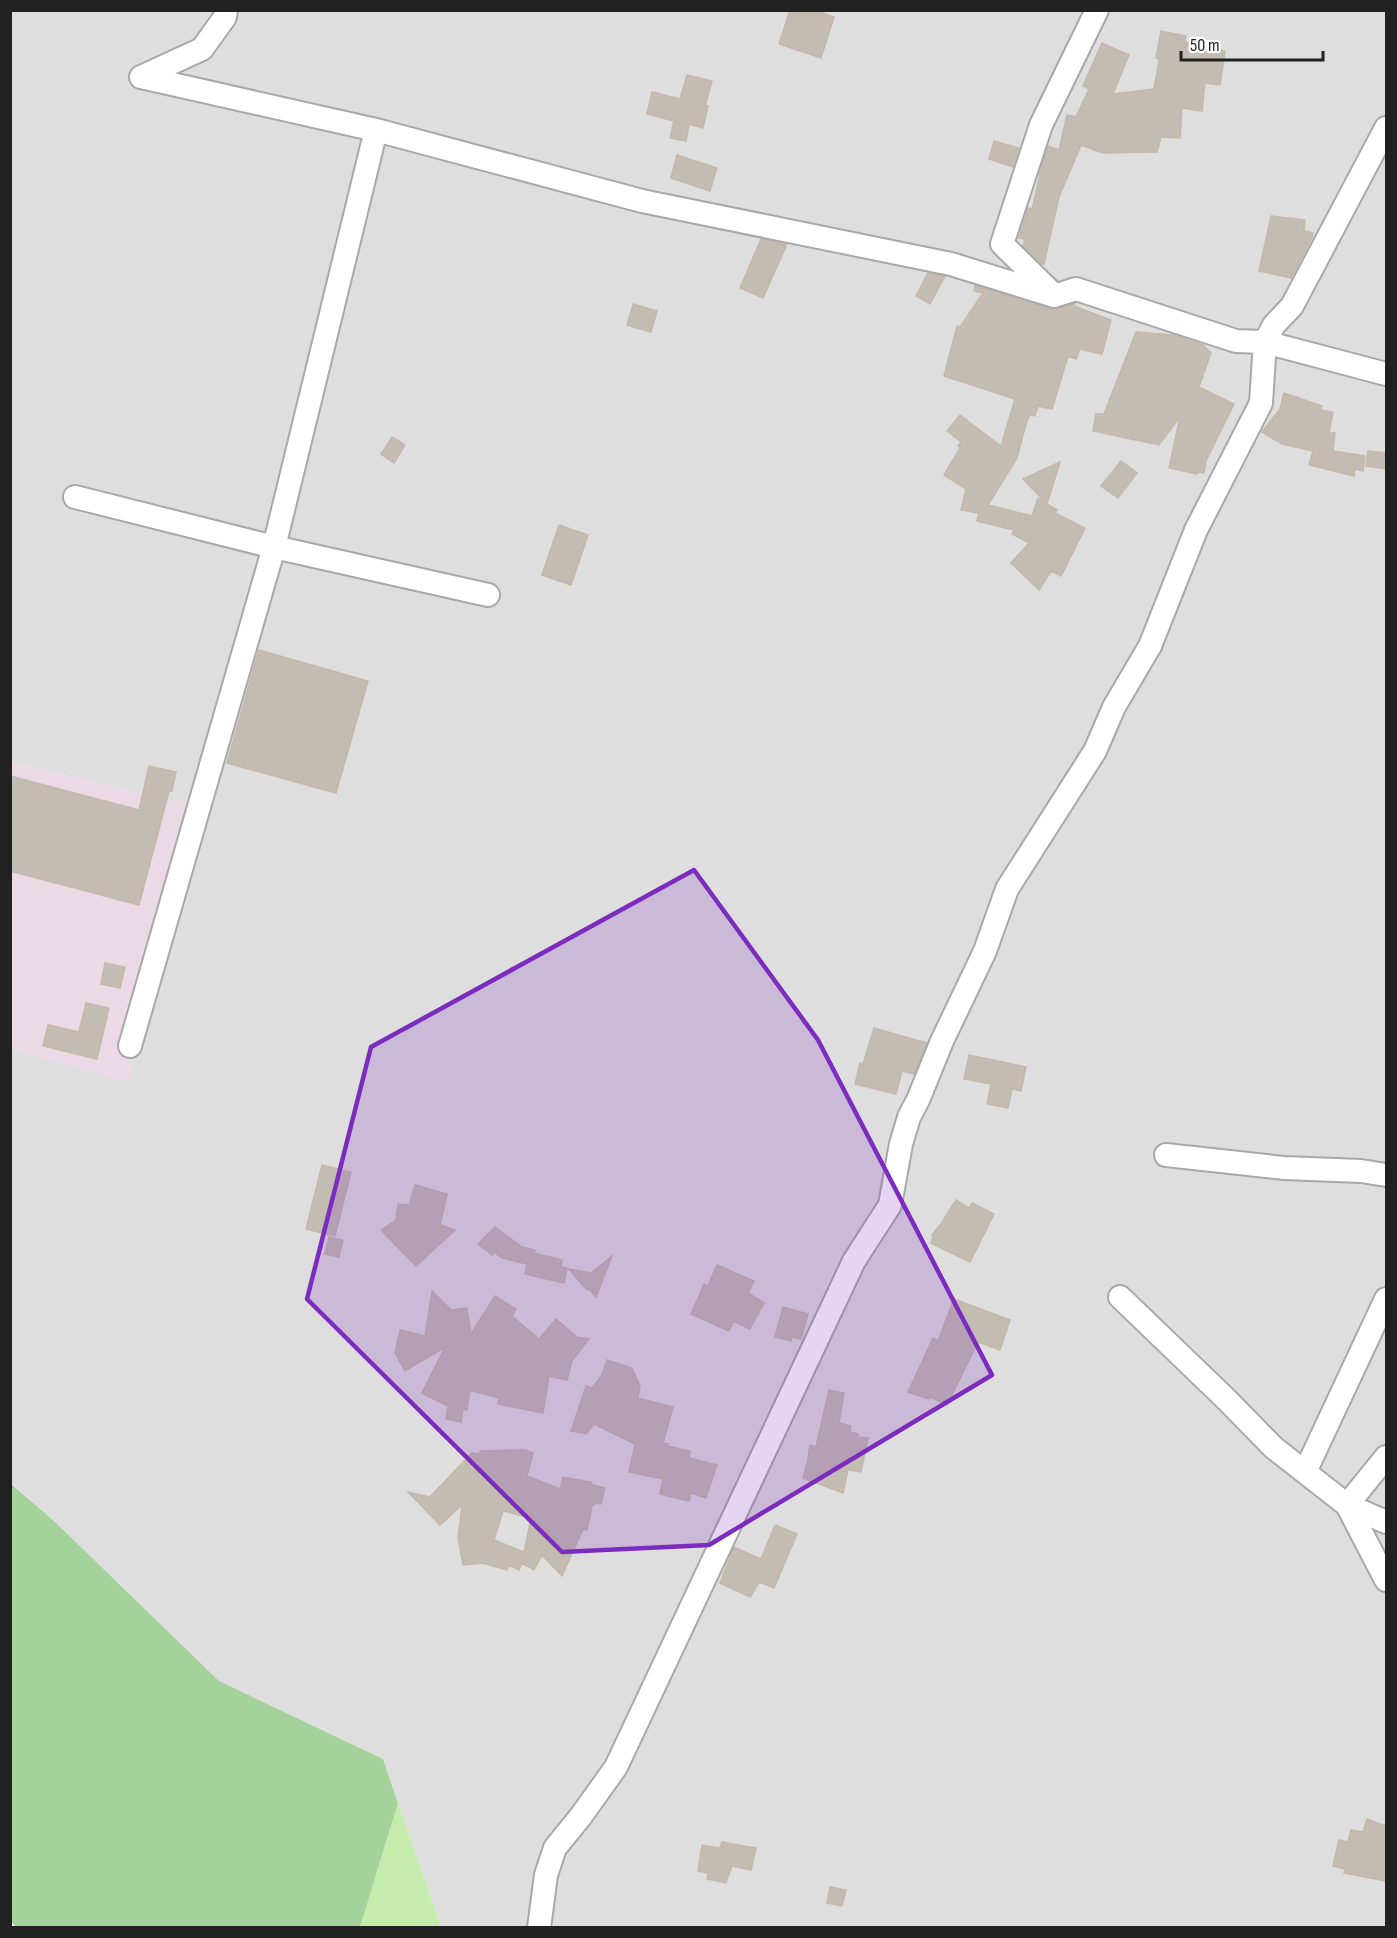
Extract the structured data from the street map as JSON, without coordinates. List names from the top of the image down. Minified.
{"scale_bar":"50 m"}
